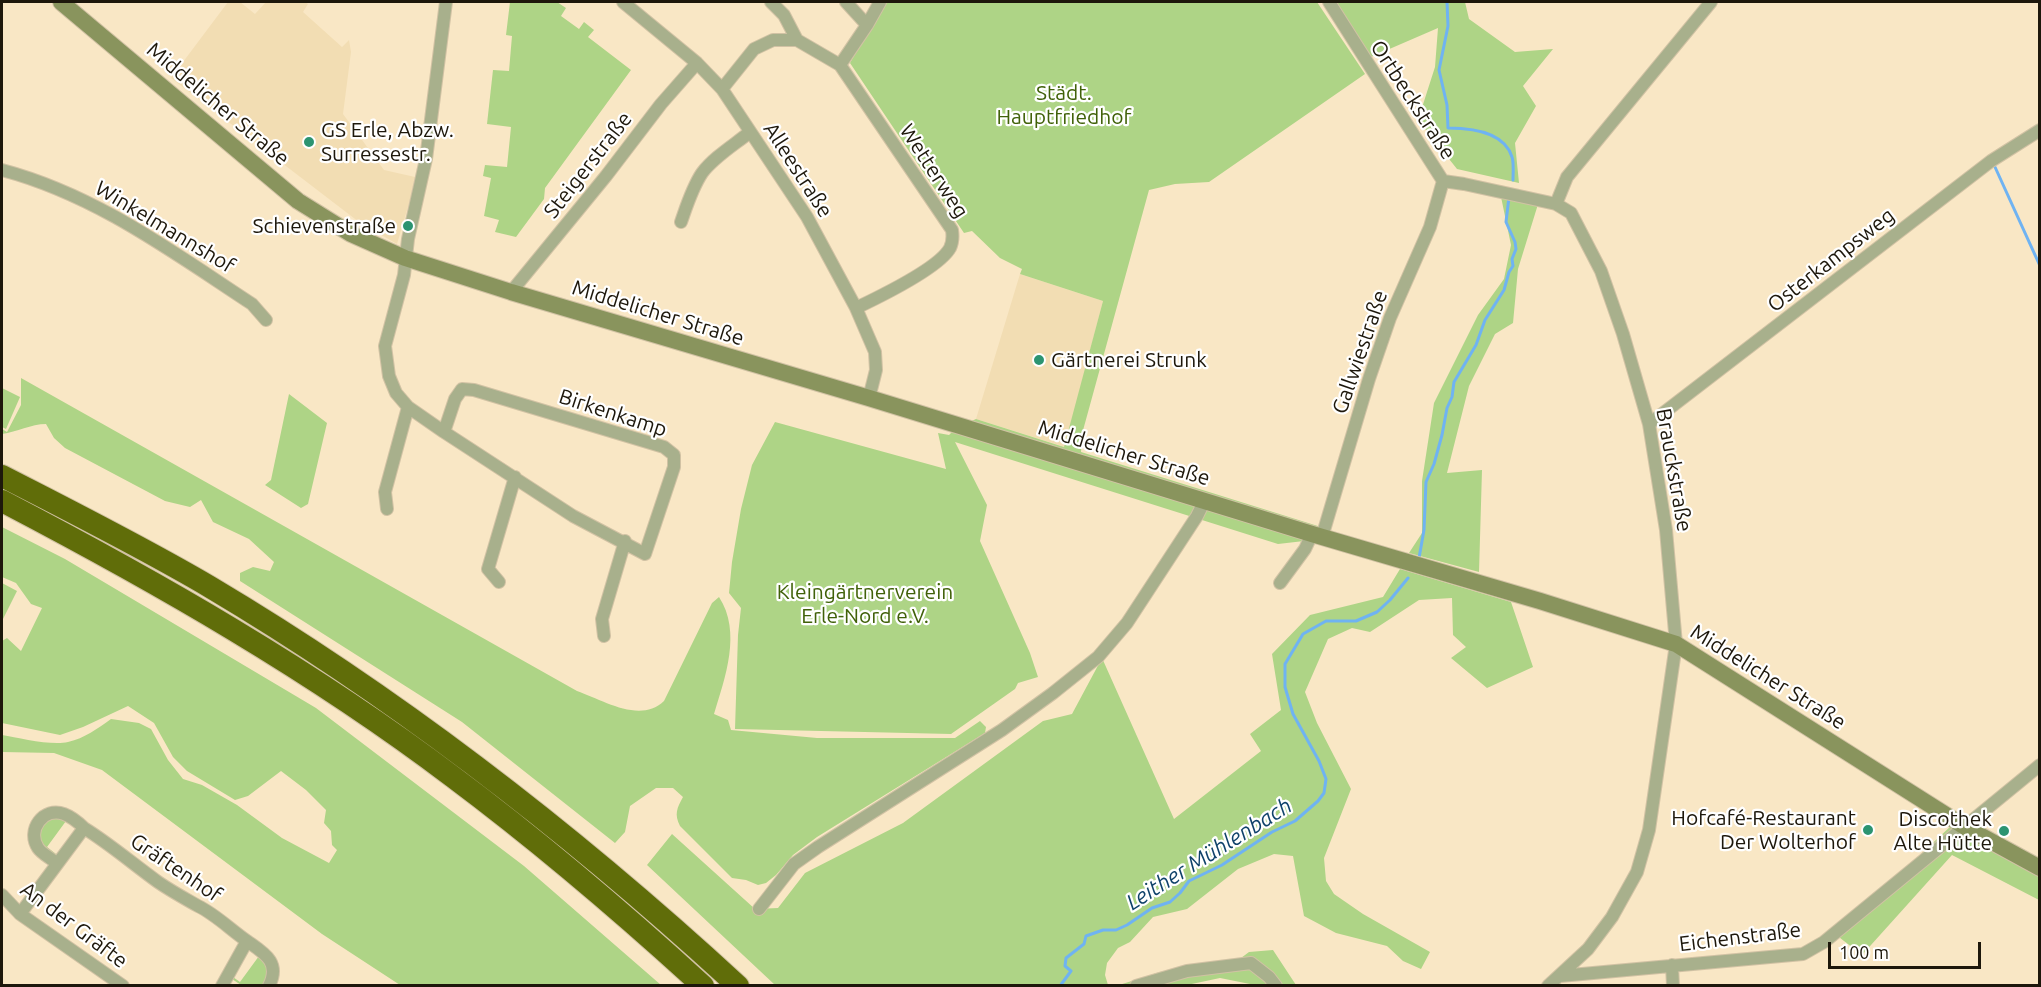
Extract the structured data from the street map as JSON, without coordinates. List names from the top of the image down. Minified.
{"streets":{"street":["Ortbeckstraße","Middelicher Straße","Steigerstraße","Alleestraße","Wetterweg","Winkelmannshof","Osterkampsweg","Gallwiestraße","Birkenkamp","Brauckstraße","Gräftenhof","An der Gräfte","Eichenstraße"]},"crossings":[["Ortbeckstraße","Gallwiestraße"],["Ortbeckstraße","Brauckstraße"],["Middelicher Straße","Steigerstraße"],["Middelicher Straße","Alleestraße"],["Middelicher Straße","Gallwiestraße"],["Middelicher Straße","Birkenkamp"],["Middelicher Straße","Brauckstraße"],["Middelicher Straße","Eichenstraße"],["Steigerstraße","Alleestraße"],["Alleestraße","Wetterweg"],["Osterkampsweg","Brauckstraße"],["Brauckstraße","Eichenstraße"]],"water":["Leither Mühlenbach"],"parks":["Städt. Hauptfriedhof","Kleingärtnerverein Erle-Nord e.V."],"places":["GS Erle, Abzw. Surressestr.","Schievenstraße","Gärtnerei Strunk","Hofcafé-Restaurant Der Wolterhof","Discothek Alte Hütte"],"scale_bar":"100 m"}
